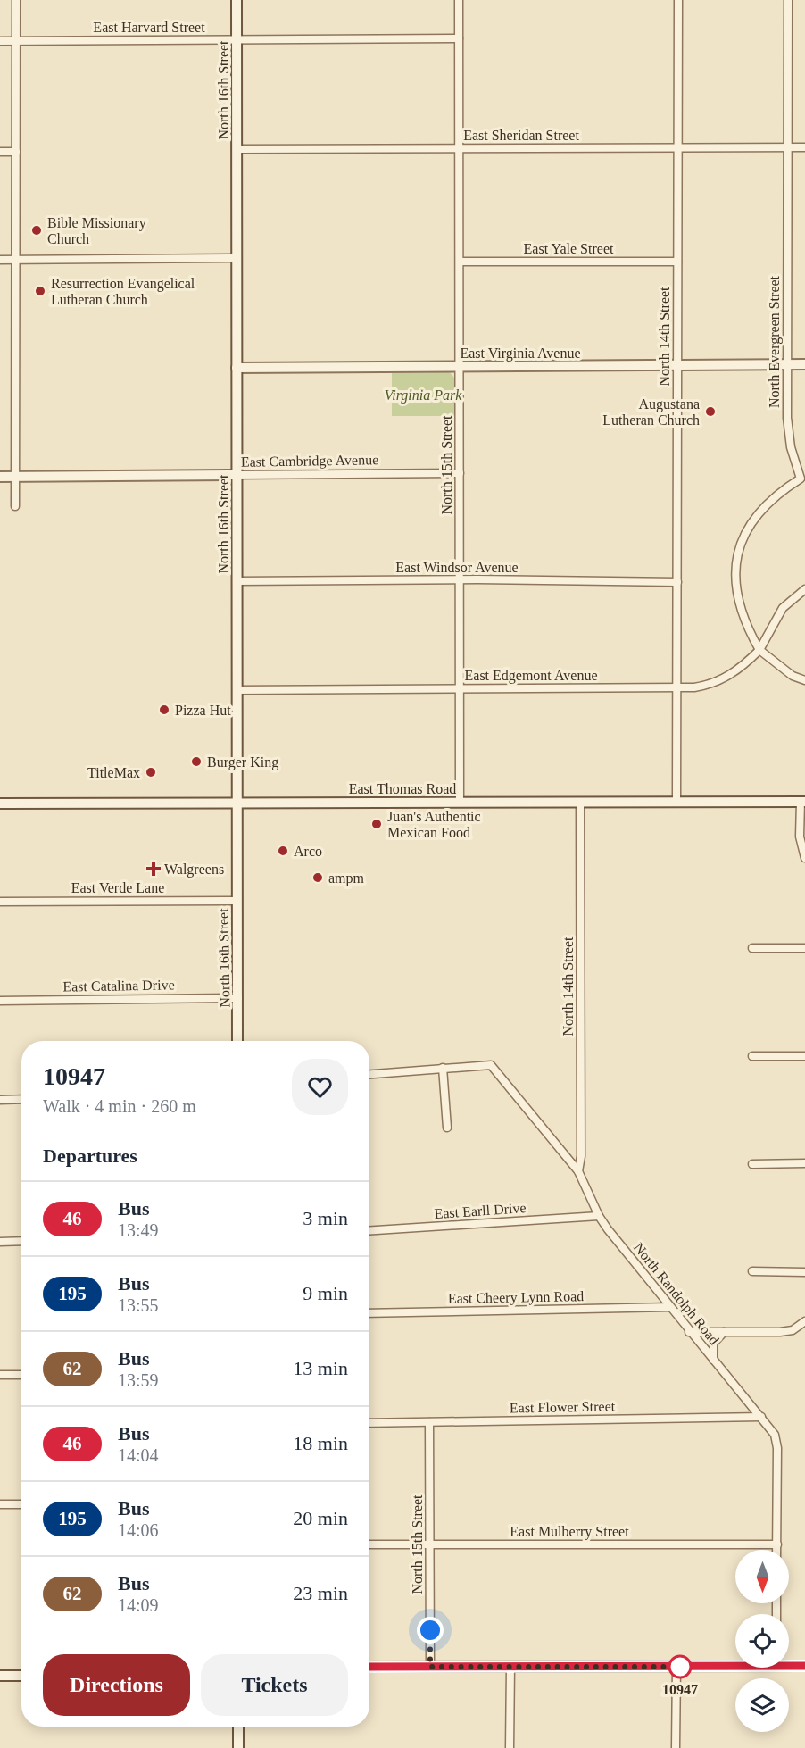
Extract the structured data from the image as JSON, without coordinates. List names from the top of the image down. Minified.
{"streets":{"main road":["North 16th Street","East Virginia Avenue","East Cambridge Avenue","East Thomas Road"],"street":["East Harvard Street","East Sheridan Street","East Yale Street","North 14th Street","North Evergreen Street","North 15th Street","East Windsor Avenue","East Edgemont Avenue","East Verde Lane","East Catalina Drive","East Earll Drive","North Randolph Road","East Cheery Lynn Road","East Flower Street","East Mulberry Street"]},"crossings":[["East Harvard Street","North 16th Street"],["East Harvard Street","North 15th Street"],["North 16th Street","East Sheridan Street"],["North 16th Street","East Virginia Avenue"],["North 16th Street","East Cambridge Avenue"],["North 16th Street","East Windsor Avenue"],["North 16th Street","East Edgemont Avenue"],["North 16th Street","East Thomas Road"],["North 16th Street","East Verde Lane"],["North 16th Street","East Catalina Drive"],["East Sheridan Street","North 14th Street"],["East Sheridan Street","North Evergreen Street"],["East Sheridan Street","North 15th Street"],["East Yale Street","North 14th Street"],["East Yale Street","North 15th Street"],["North 14th Street","East Virginia Avenue"],["North 14th Street","East Windsor Avenue"],["North 14th Street","East Edgemont Avenue"],["North 14th Street","East Thomas Road"],["North 14th Street","North Randolph Road"],["North Evergreen Street","East Virginia Avenue"],["North Evergreen Street","East Edgemont Avenue"],["East Virginia Avenue","North 15th Street"],["East Cambridge Avenue","North 15th Street"],["North 15th Street","East Windsor Avenue"],["North 15th Street","East Edgemont Avenue"],["North 15th Street","East Thomas Road"],["North 15th Street","East Flower Street"],["North 15th Street","East Mulberry Street"],["East Earll Drive","North Randolph Road"],["North Randolph Road","East Cheery Lynn Road"],["North Randolph Road","East Flower Street"],["North Randolph Road","East Mulberry Street"]],"parks":["Virginia Park"],"places":{"other":["Bible Missionary Church","Resurrection Evangelical Lutheran Church","Augustana Lutheran Church","Pizza Hut","Burger King","TitleMax","Juan's Authentic Mexican Food","Arco","ampm","10947"],"health":["Walgreens"]},"lines":["bus line 46"],"north":"bottom","page":{"heading":[["10947","Walk · 4 min · 260 m"],"Departures"],"list":[{"mark":"46","name":"Bus","note":"13:49","value":"3 min"},{"mark":"195","name":"Bus","note":"13:55","value":"9 min"},{"mark":"62","name":"Bus","note":"13:59","value":"13 min"},{"mark":"46","name":"Bus","note":"14:04","value":"18 min"},{"mark":"195","name":"Bus","note":"14:06","value":"20 min"},{"mark":"62","name":"Bus","note":"14:09","value":"23 min"}],"buttons":["Directions","Tickets"]}}
